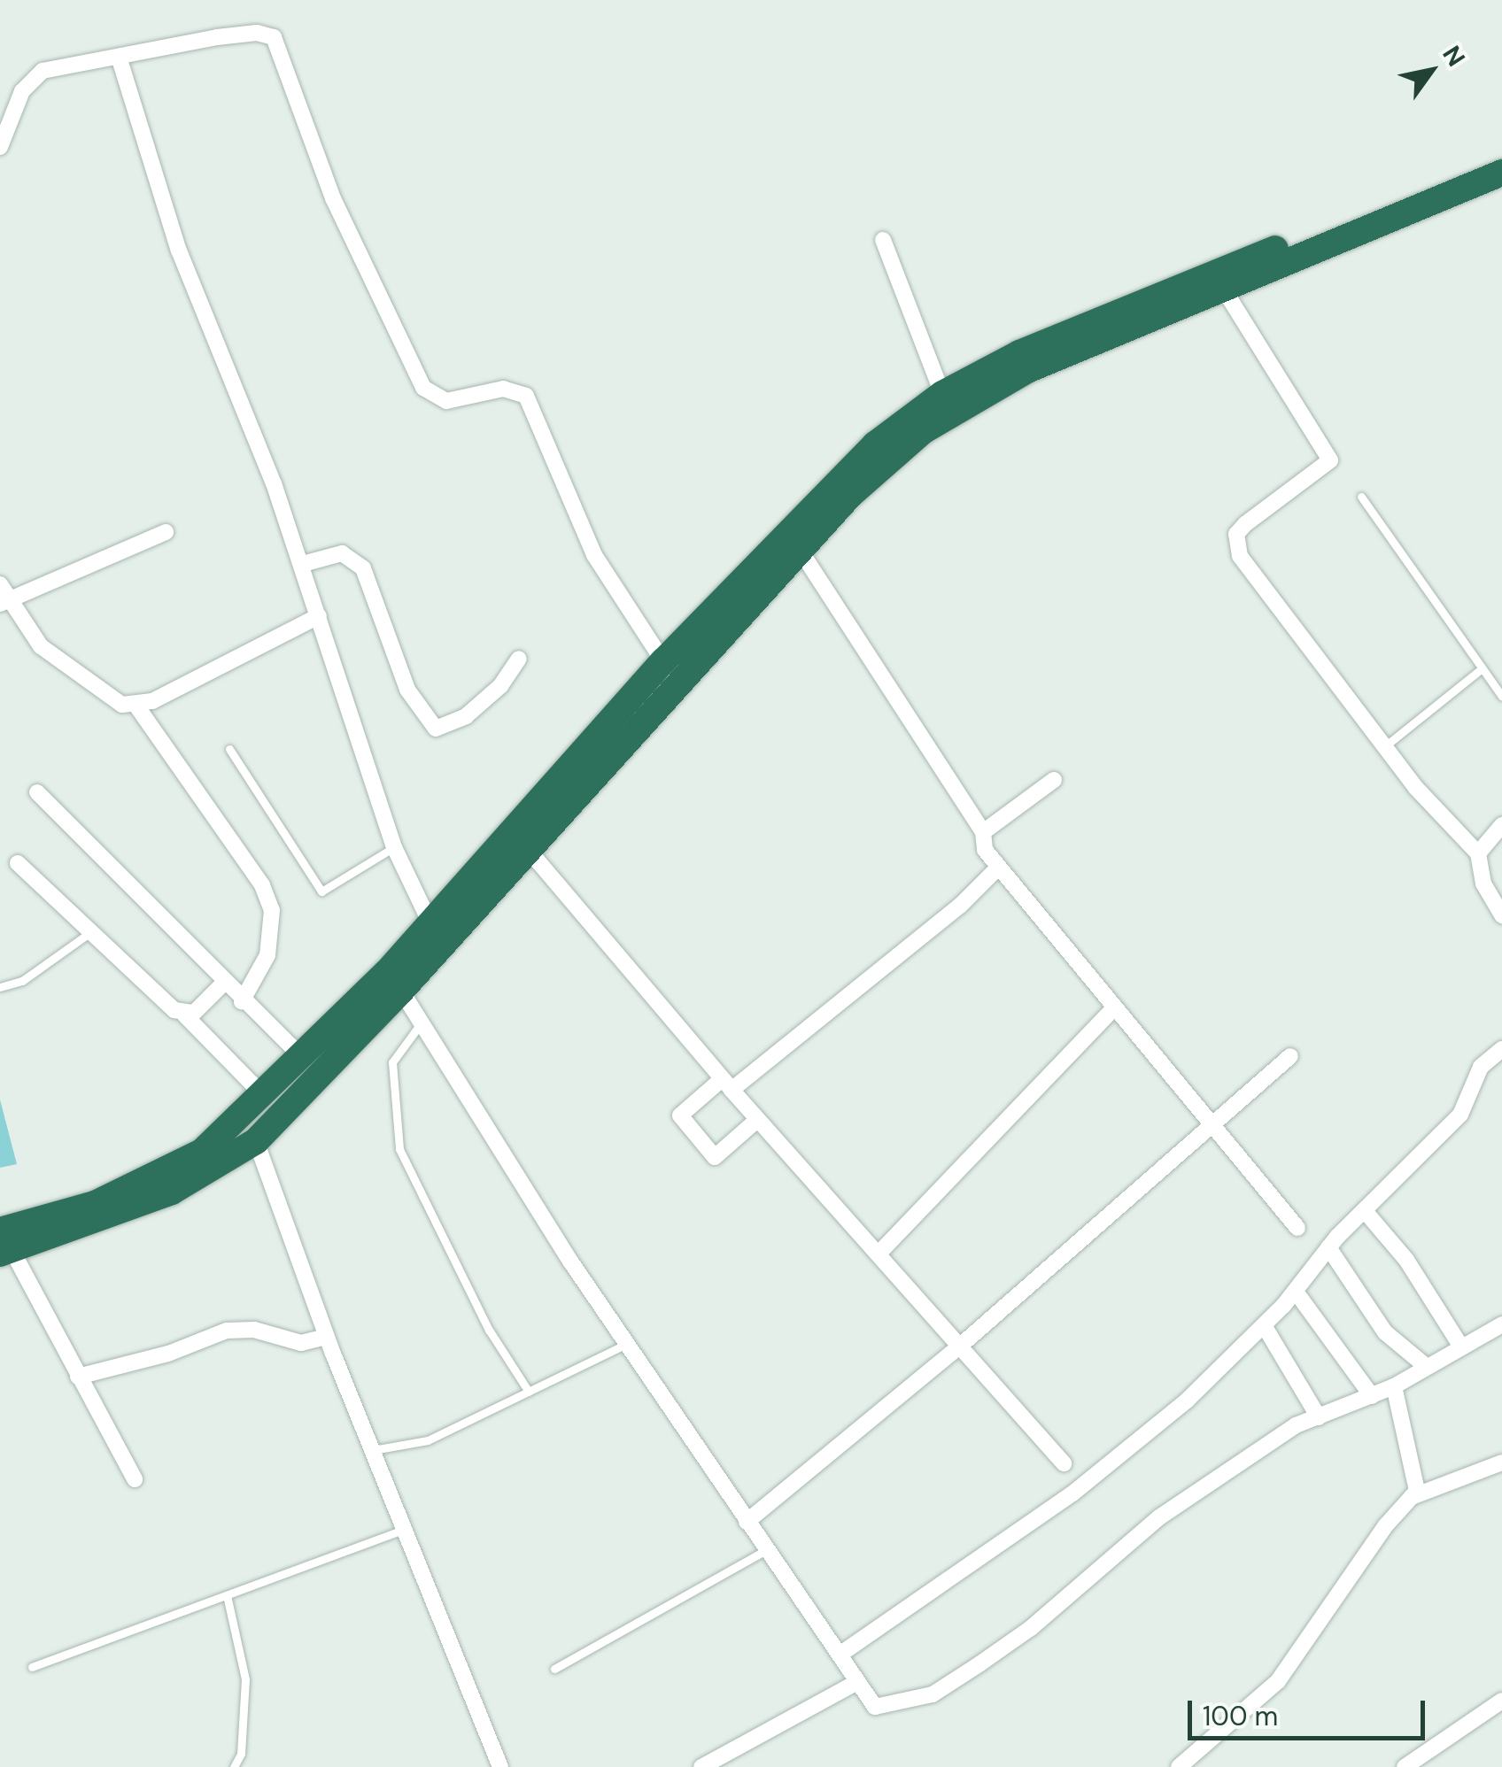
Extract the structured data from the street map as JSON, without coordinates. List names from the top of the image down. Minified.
{"scale_bar":"100 m","north":"top right"}
